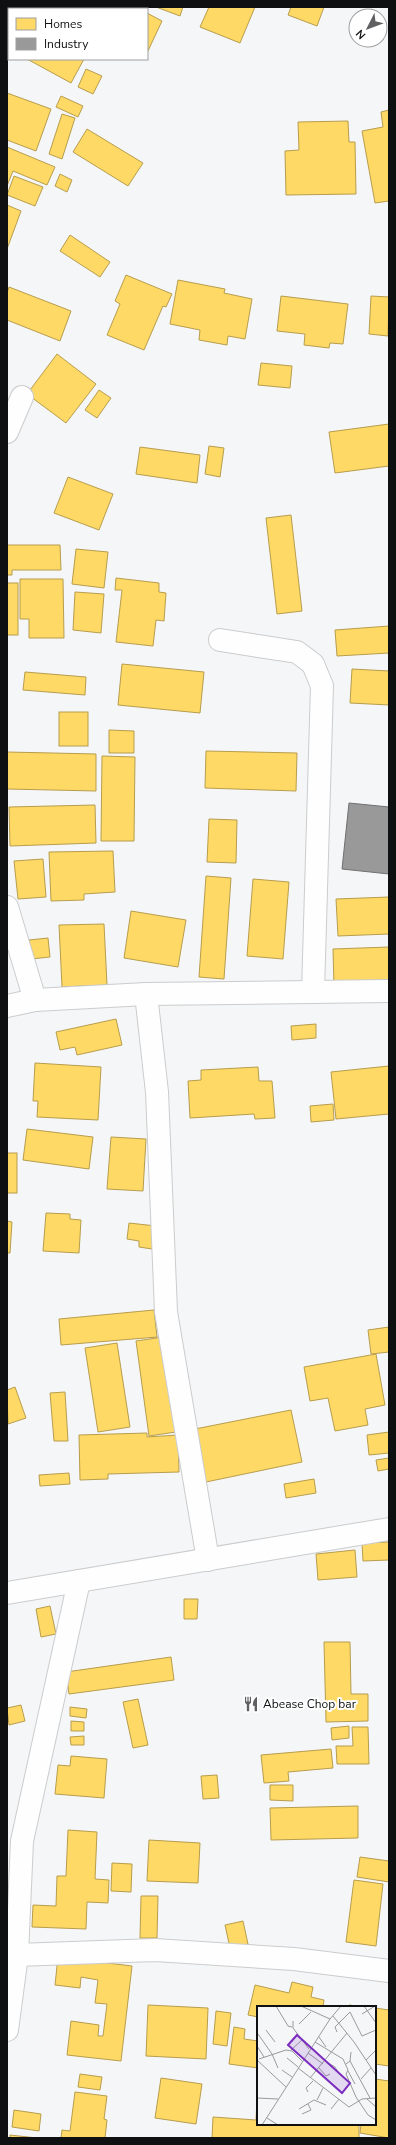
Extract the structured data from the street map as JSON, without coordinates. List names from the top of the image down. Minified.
{"places":{"restaurant":["Abease Chop bar"]},"legend":["Homes","Industry"],"north":"bottom left"}
